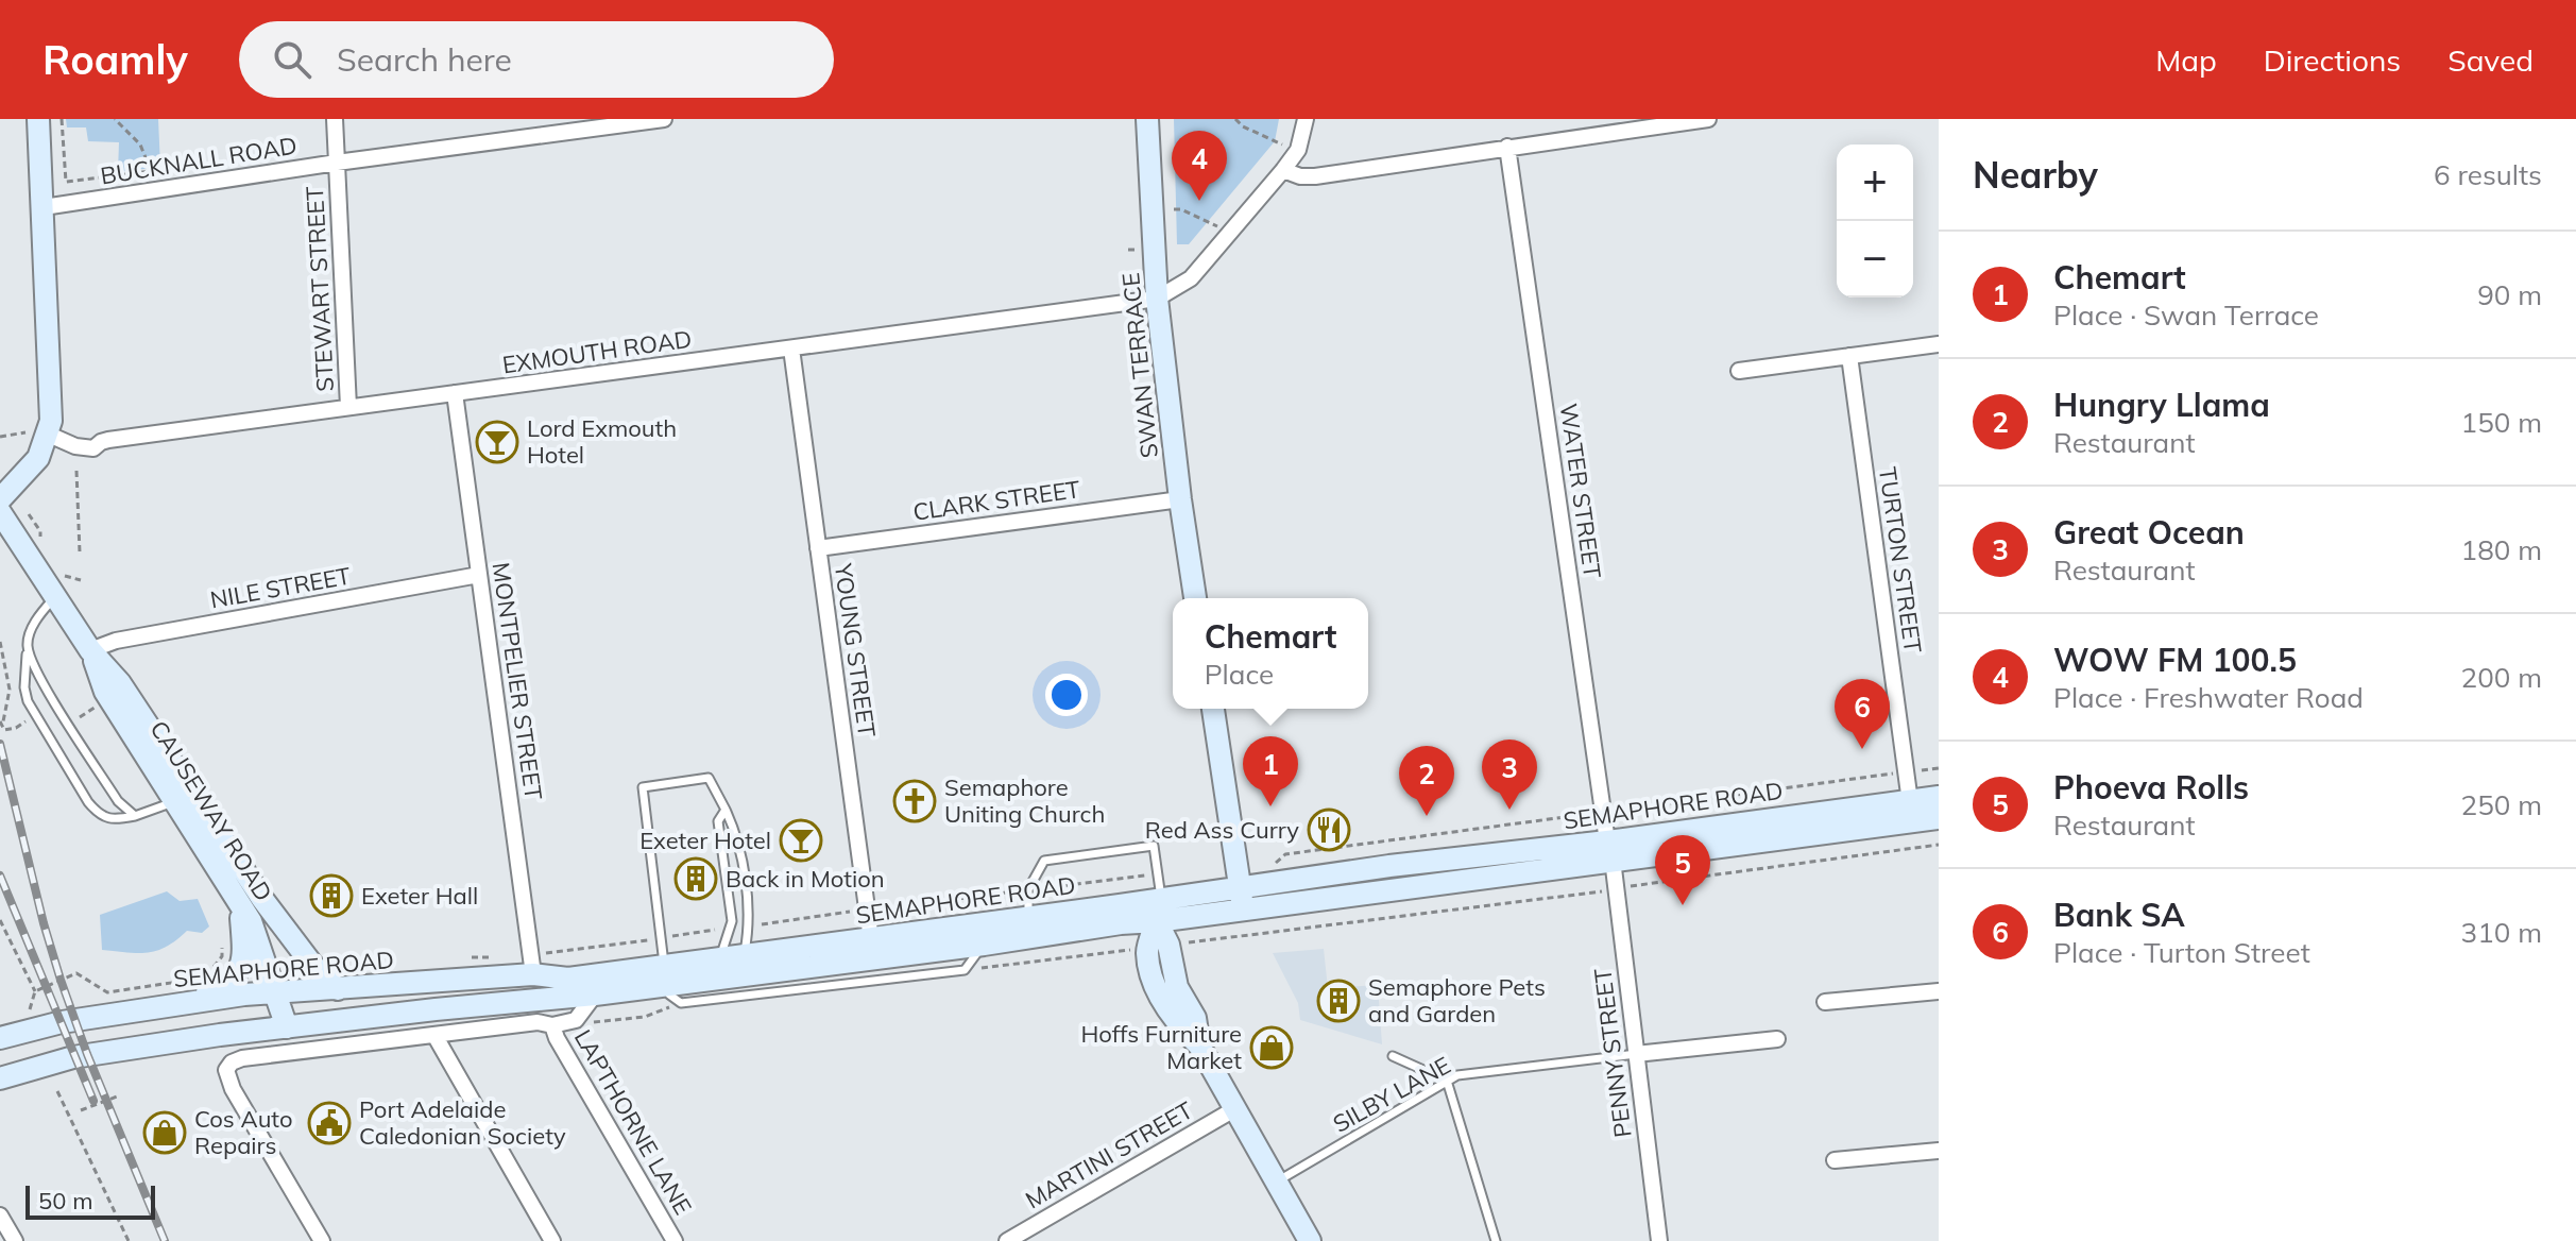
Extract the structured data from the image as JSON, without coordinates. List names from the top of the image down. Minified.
{"streets":{"main road":["SWAN TERRACE","SEMAPHORE ROAD","CAUSEWAY ROAD"],"street":["BUCKNALL ROAD","STEWART STREET","EXMOUTH ROAD","WATER STREET","CLARK STREET","TURTON STREET","NILE STREET","YOUNG STREET","MONTPELIER STREET","PENNY STREET","LAPTHORNE LANE","MARTINI STREET"],"lane":["SILBY LANE"]},"crossings":[["BUCKNALL ROAD","STEWART STREET"],["STEWART STREET","EXMOUTH ROAD"],["EXMOUTH ROAD","SWAN TERRACE"],["EXMOUTH ROAD","YOUNG STREET"],["EXMOUTH ROAD","MONTPELIER STREET"],["SWAN TERRACE","CLARK STREET"],["WATER STREET","SEMAPHORE ROAD"],["WATER STREET","PENNY STREET"],["CLARK STREET","YOUNG STREET"],["TURTON STREET","SEMAPHORE ROAD"],["NILE STREET","MONTPELIER STREET"],["NILE STREET","CAUSEWAY ROAD"],["YOUNG STREET","SEMAPHORE ROAD"],["MONTPELIER STREET","SEMAPHORE ROAD"],["SEMAPHORE ROAD","CAUSEWAY ROAD"],["SEMAPHORE ROAD","PENNY STREET"],["PENNY STREET","SILBY LANE"]],"places":{"bar":["Lord Exmouth Hotel","Exeter Hotel"],"church":["Semaphore Uniting Church"],"restaurant":["Red Ass Curry"],"building":["Back in Motion","Exeter Hall","Semaphore Pets and Garden"],"shop":["Hoffs Furniture Market","Cos Auto Repairs"],"public building":["Port Adelaide Caledonian Society"]},"scale_bar":"50 m","page":{"header":"Roamly","search":"Search here","nav":["Map","Directions","Saved"],"heading":["Nearby","6 results"],"pins":["4","6","1","3","2","5"],"map_buttons":["+","−"],"list":[{"mark":"1","name":"Chemart","note":"Place · Swan Terrace","value":"90 m"},{"mark":"2","name":"Hungry Llama","note":"Restaurant","value":"150 m"},{"mark":"3","name":"Great Ocean","note":"Restaurant","value":"180 m"},{"mark":"4","name":"WOW FM 100.5","note":"Place · Freshwater Road","value":"200 m"},{"mark":"5","name":"Phoeva Rolls","note":"Restaurant","value":"250 m"},{"mark":"6","name":"Bank SA","note":"Place · Turton Street","value":"310 m"}],"popup":["Chemart","Place"],"scale":"50 m"}}
